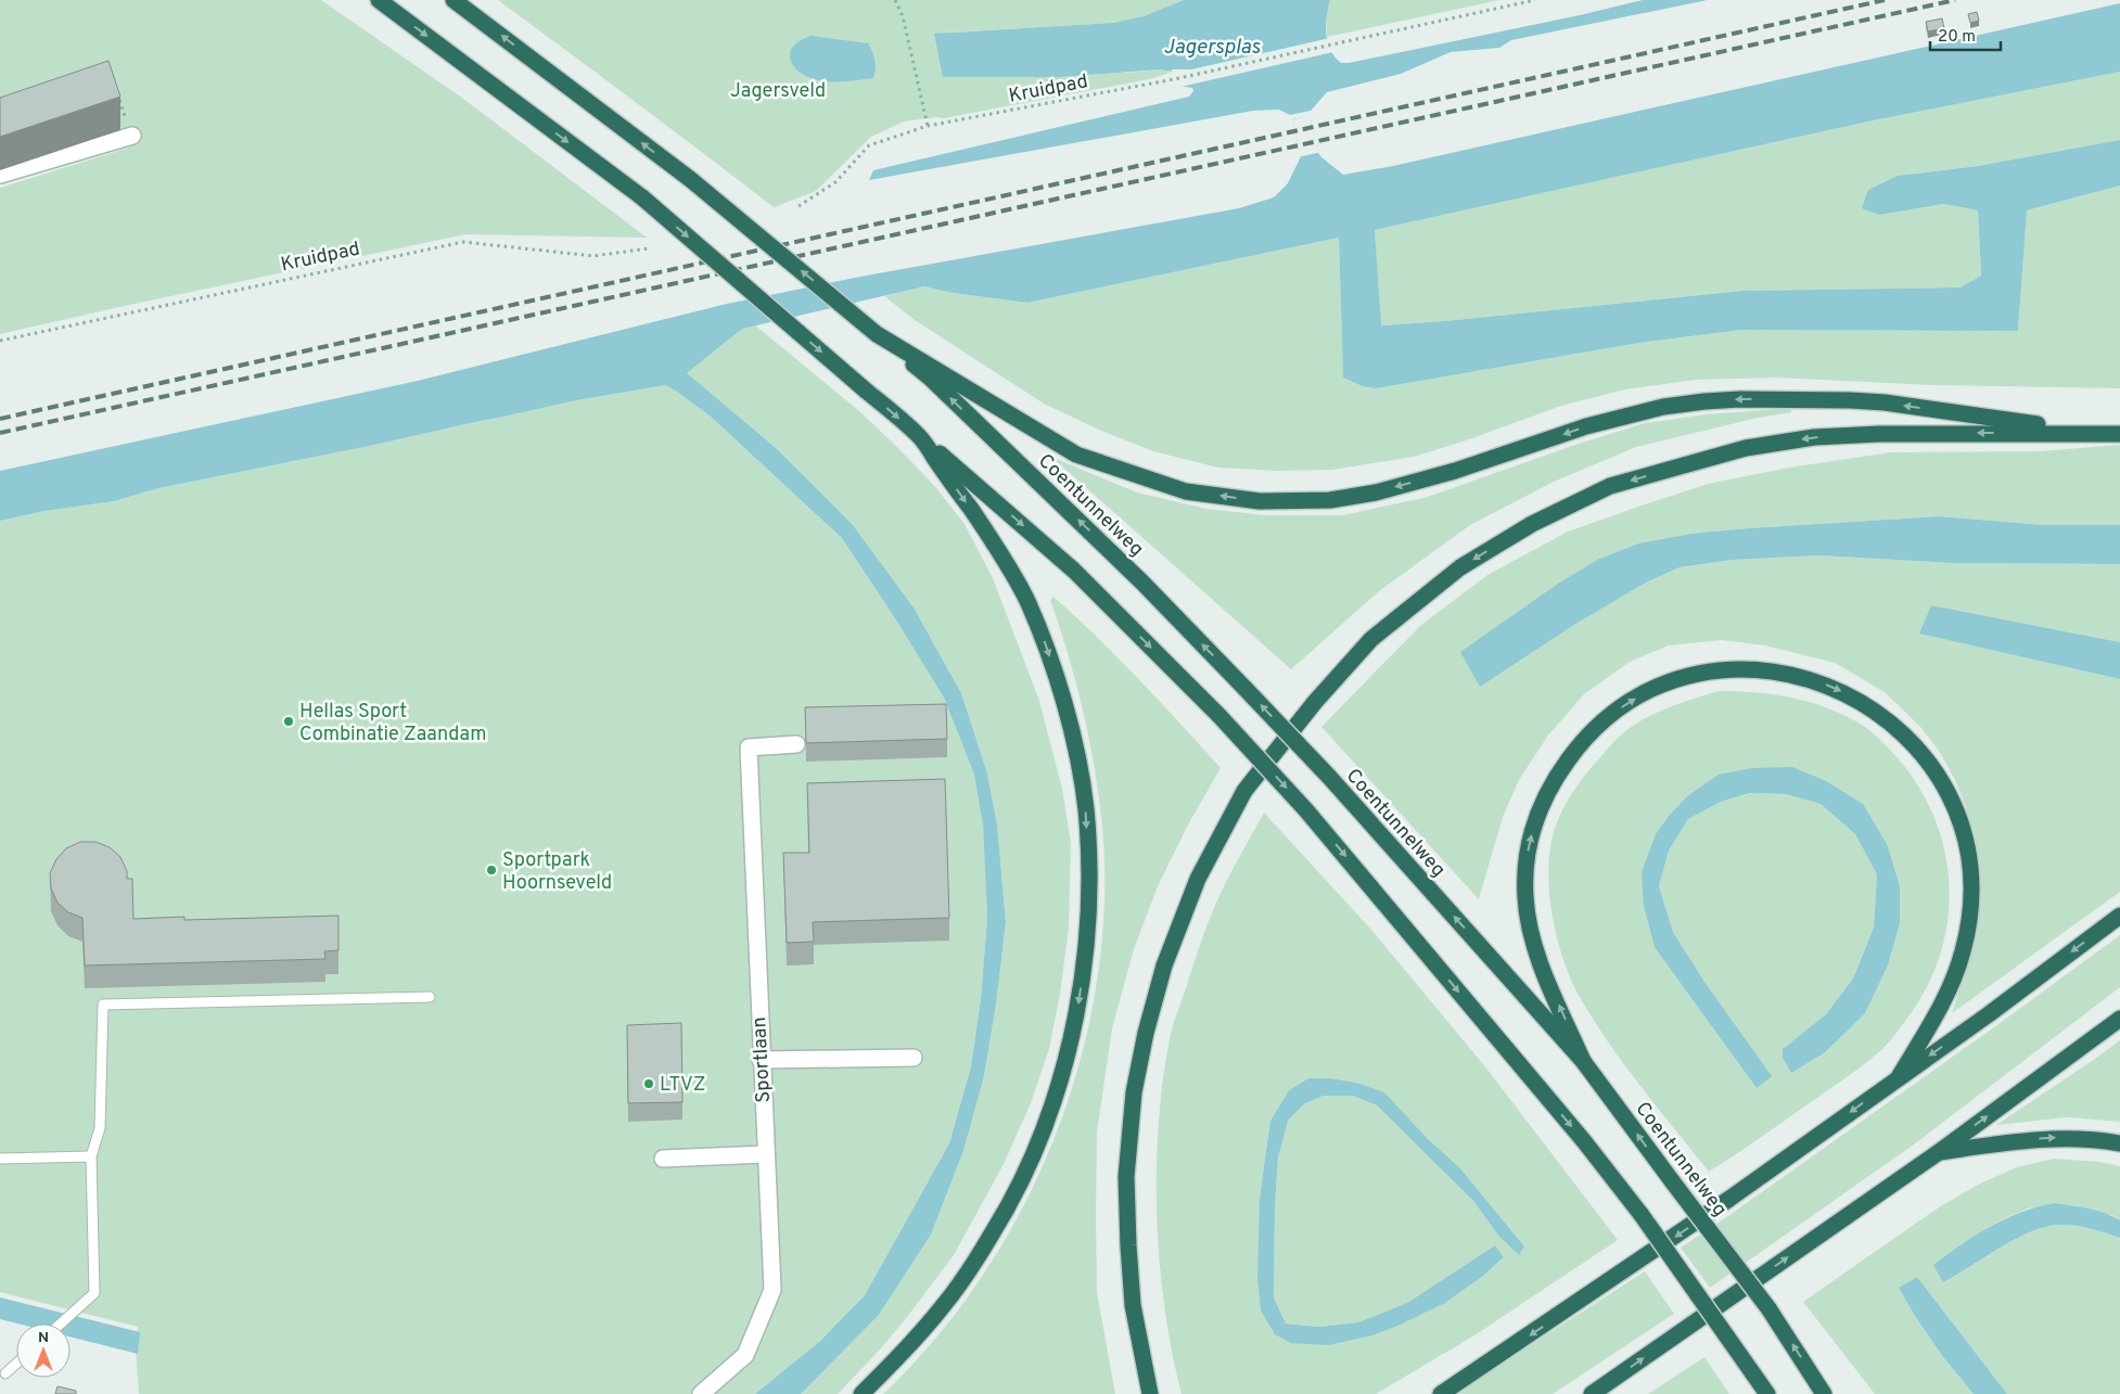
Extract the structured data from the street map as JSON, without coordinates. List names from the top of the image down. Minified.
{"streets":{"highway":["Coentunnelweg"],"street":["Sportlaan"],"path":["Kruidpad"]},"water":["Jagersplas"],"parks":["Jagersveld"],"places":["Hellas Sport Combinatie Zaandam","Sportpark Hoornseveld","LTVZ"],"scale_bar":"20 m","north":"top"}
